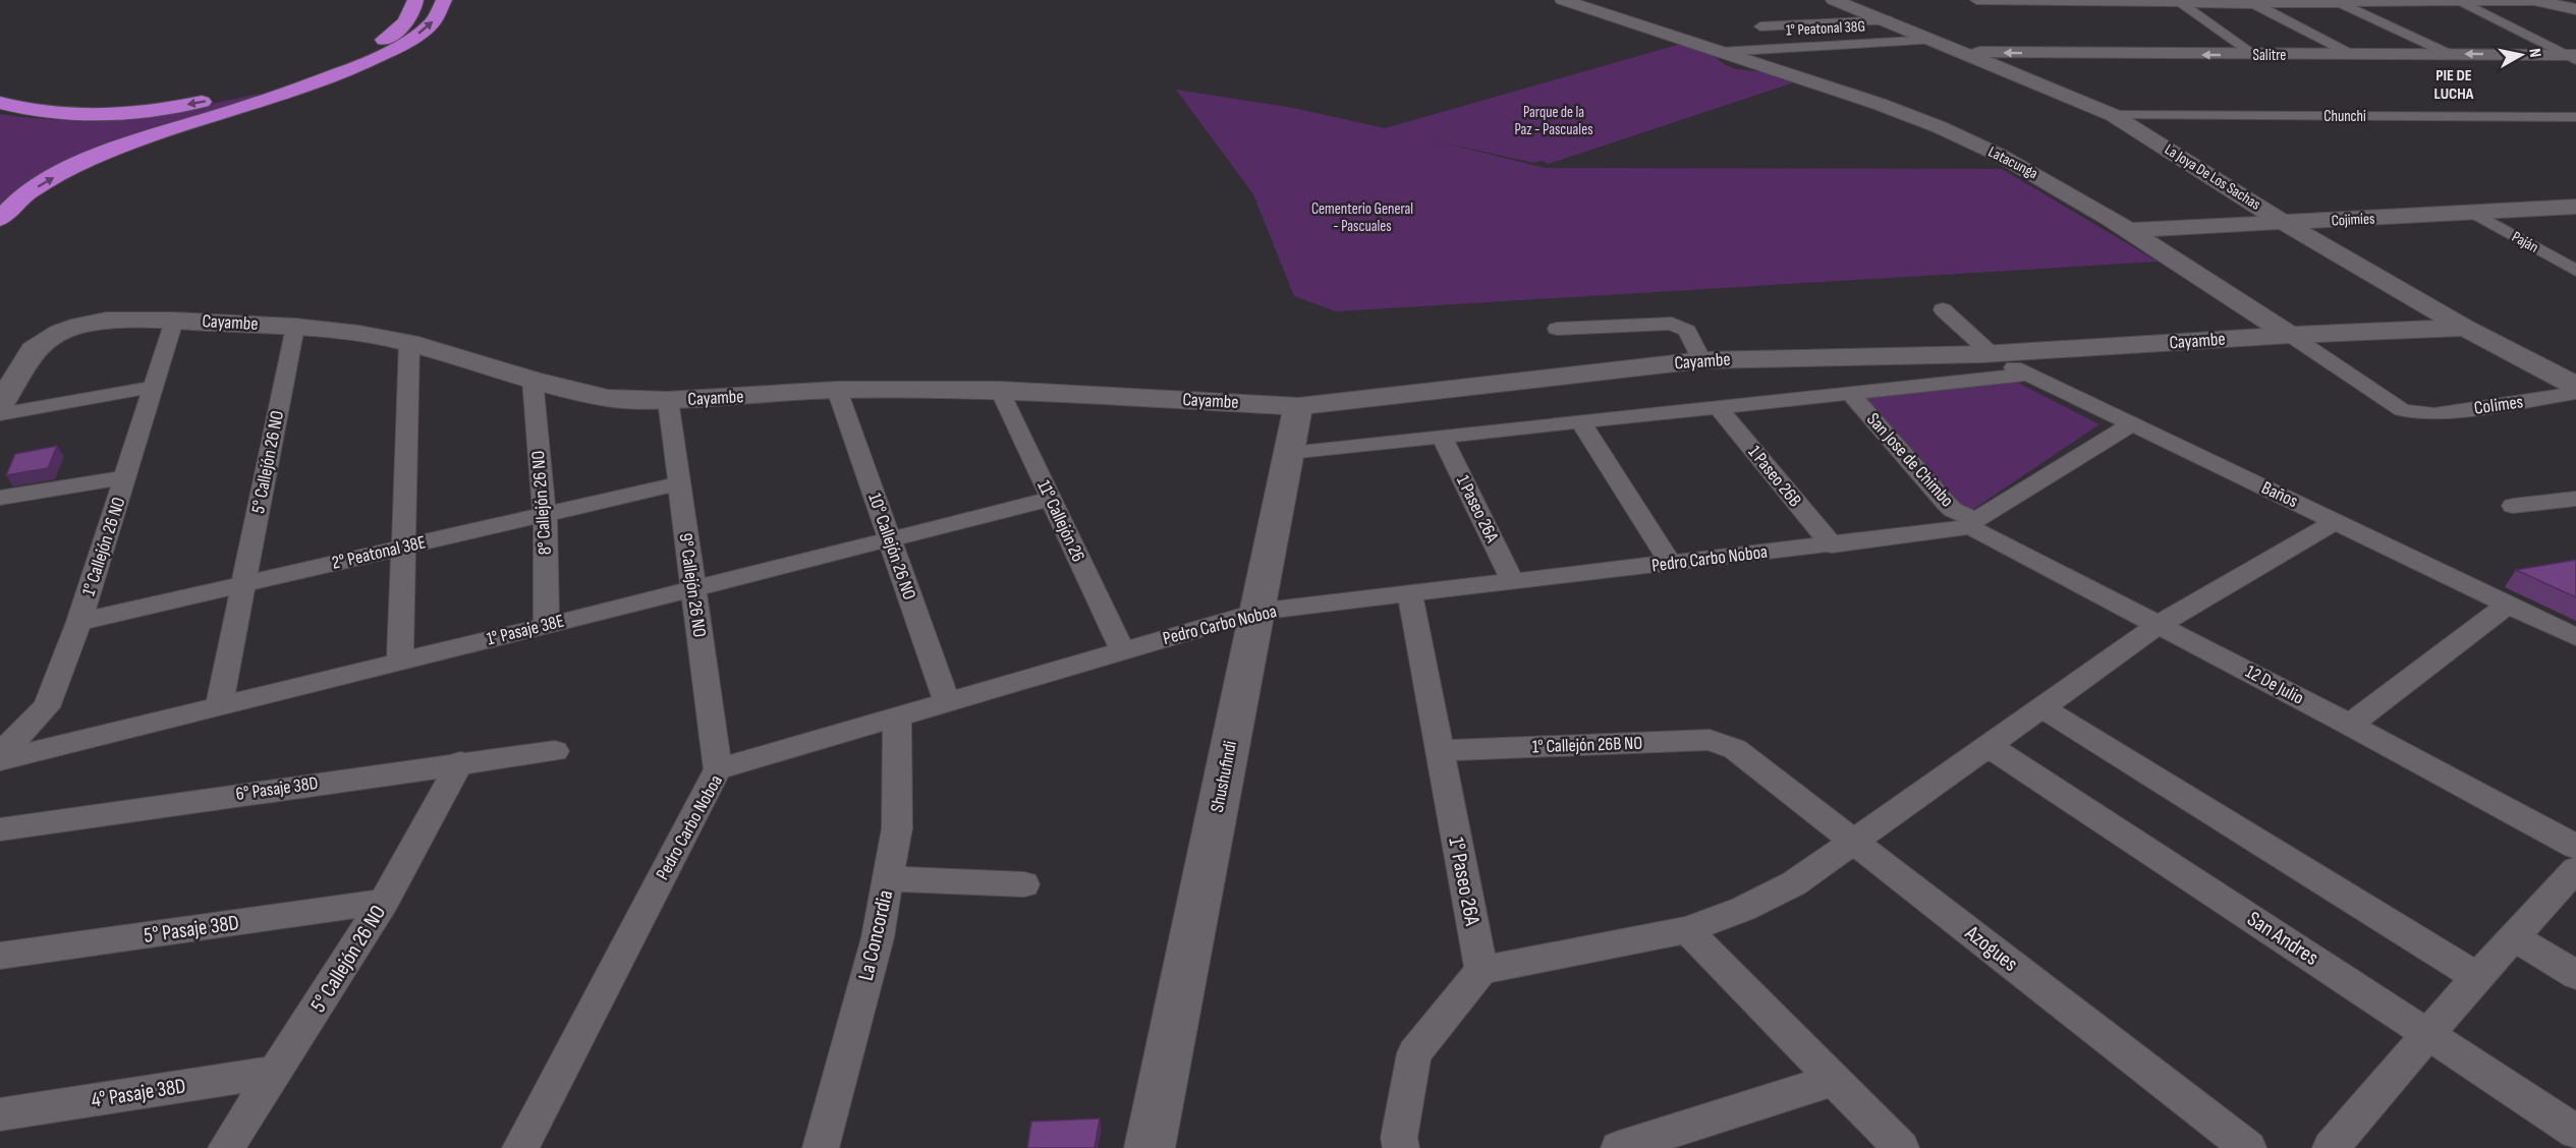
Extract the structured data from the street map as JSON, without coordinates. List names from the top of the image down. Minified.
{"streets":{"street":["1° Peatonal 38G","Salitre","Chunchi","Latacunga","La Joya De Los Sachas","Cojimíes","Paján","Cayambe","Colimes","San Jose de Chimbo","5° Callejón 26 NO","1 Paseo 26B","Baños","8° Callejón 26 NO","1 Paseo 26A","11° Callejón 26","1° Callejón 26 NO","10° Callejón 26 NO","2° Peatonal 38E","Pedro Carbo Noboa","9° Callejón 26 NO","1° Pasaje 38E","12 De Julio","1° Callejón 26B NO","Shushufindi","6° Pasaje 38D","1° Paseo 26A","5° Pasaje 38D","La Concordia","San Andres","Azogues","4° Pasaje 38D"]},"crossings":[["1° Peatonal 38G","Latacunga"],["1° Peatonal 38G","La Joya De Los Sachas"],["Salitre","La Joya De Los Sachas"],["Chunchi","La Joya De Los Sachas"],["Latacunga","Cojimíes"],["Latacunga","Cayambe"],["Latacunga","Colimes"],["La Joya De Los Sachas","Cojimíes"],["La Joya De Los Sachas","Cayambe"],["Cojimíes","Paján"],["Cayambe","5° Callejón 26 NO"],["Cayambe","Baños"],["Cayambe","8° Callejón 26 NO"],["Cayambe","11° Callejón 26"],["Cayambe","1° Callejón 26 NO"],["Cayambe","10° Callejón 26 NO"],["Cayambe","9° Callejón 26 NO"],["Cayambe","Shushufindi"],["San Jose de Chimbo","Pedro Carbo Noboa"],["San Jose de Chimbo","12 De Julio"],["5° Callejón 26 NO","2° Peatonal 38E"],["5° Callejón 26 NO","1° Pasaje 38E"],["5° Callejón 26 NO","6° Pasaje 38D"],["5° Callejón 26 NO","5° Pasaje 38D"],["5° Callejón 26 NO","4° Pasaje 38D"],["1 Paseo 26B","Pedro Carbo Noboa"],["Baños","Pedro Carbo Noboa"],["8° Callejón 26 NO","2° Peatonal 38E"],["8° Callejón 26 NO","1° Pasaje 38E"],["1 Paseo 26A","Pedro Carbo Noboa"],["11° Callejón 26","Pedro Carbo Noboa"],["11° Callejón 26","1° Pasaje 38E"],["1° Callejón 26 NO","2° Peatonal 38E"],["10° Callejón 26 NO","Pedro Carbo Noboa"],["10° Callejón 26 NO","1° Pasaje 38E"],["2° Peatonal 38E","9° Callejón 26 NO"],["Pedro Carbo Noboa","9° Callejón 26 NO"],["Pedro Carbo Noboa","12 De Julio"],["Pedro Carbo Noboa","Shushufindi"],["Pedro Carbo Noboa","1° Paseo 26A"],["Pedro Carbo Noboa","La Concordia"],["9° Callejón 26 NO","1° Pasaje 38E"],["1° Callejón 26B NO","1° Paseo 26A"],["1° Callejón 26B NO","Azogues"]],"districts":["PIE DE LUCHA"],"parks":["Parque de la Paz - Pascuales","Cementerio General - Pascuales"],"north":"right"}
